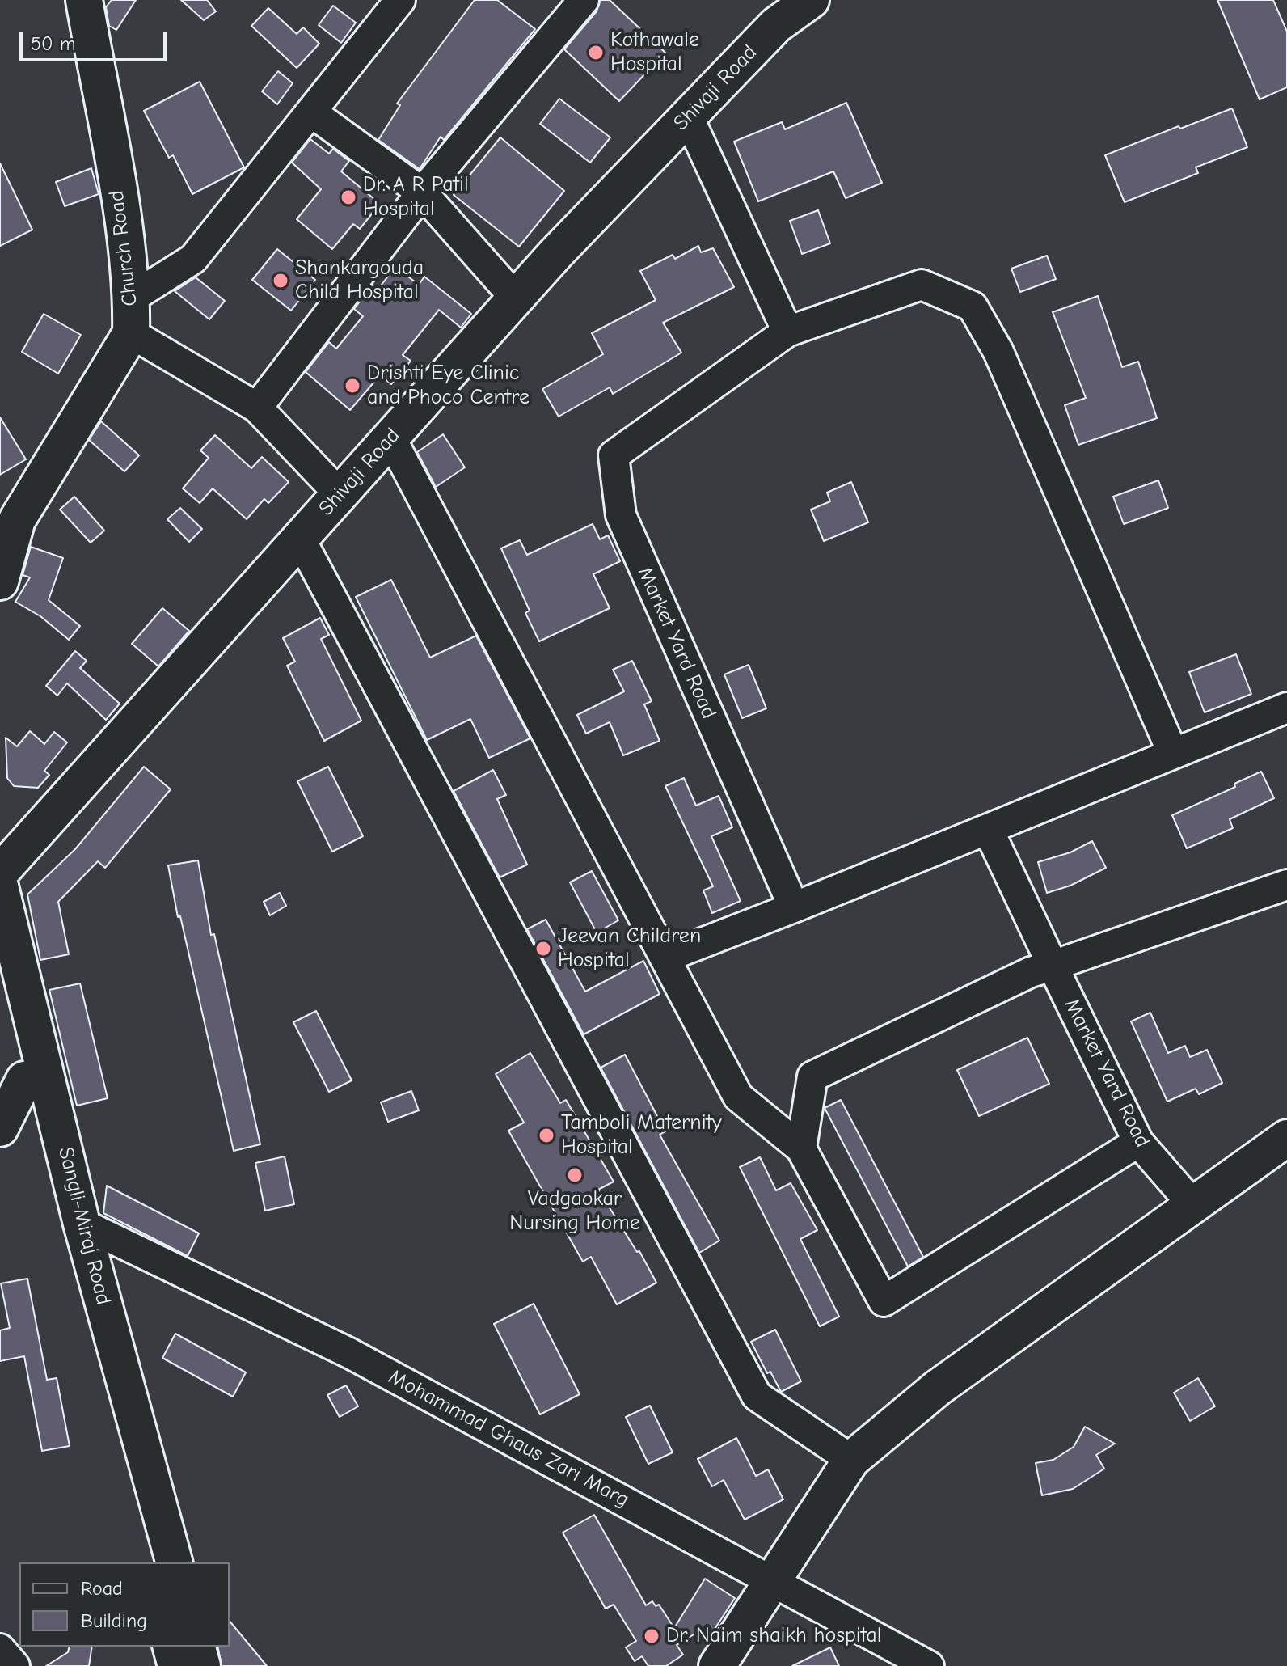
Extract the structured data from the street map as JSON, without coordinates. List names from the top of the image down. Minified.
{"streets":{"main road":["Shivaji Road","Church Road","Sangli-Miraj Road"],"street":["Market Yard Road","Mohammad Ghaus Zari Marg"]},"crossings":[["Sangli-Miraj Road","Mohammad Ghaus Zari Marg"]],"places":["Kothawale Hospital","Dr. A R Patil Hospital","Shankargouda Child Hospital","Drishti Eye Clinic and Phoco Centre","Jeevan Children Hospital","Tamboli Maternity Hospital","Vadgaokar Nursing Home","Dr. Naim shaikh hospital"],"legend":["Road","Building"],"scale_bar":"50 m"}
